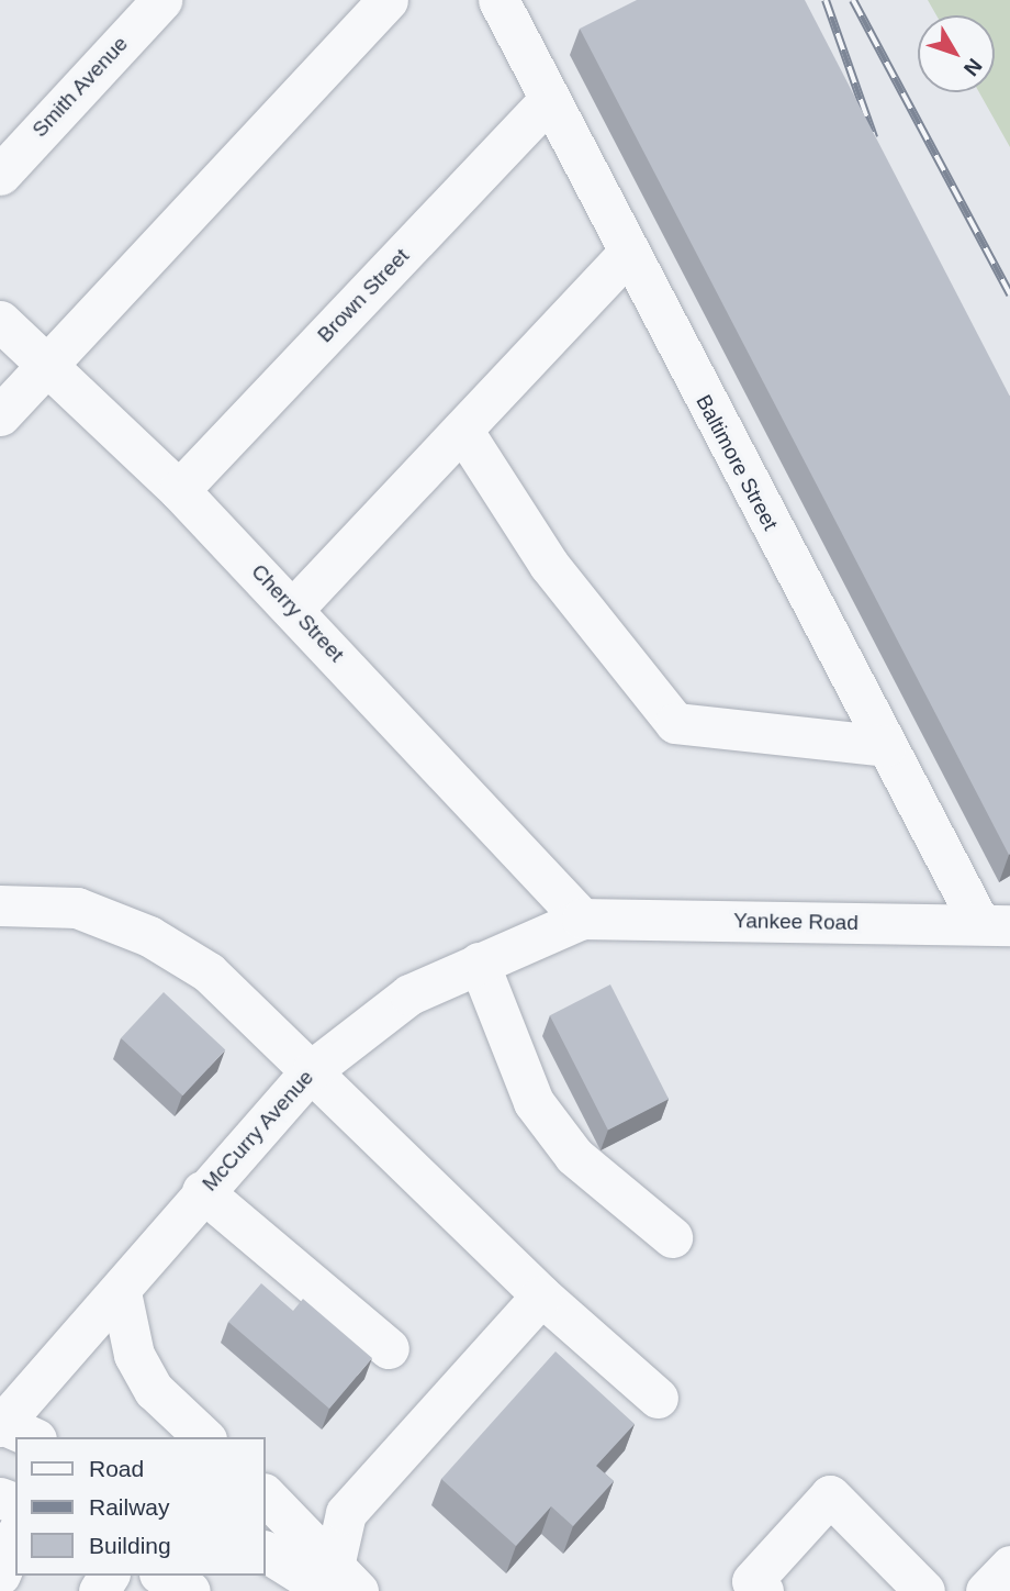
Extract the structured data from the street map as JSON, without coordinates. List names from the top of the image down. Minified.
{"streets":{"street":["Smith Avenue","Brown Street","Baltimore Street","Cherry Street","Yankee Road","McCurry Avenue"]},"crossings":[["Brown Street","Baltimore Street"],["Brown Street","Cherry Street"],["Baltimore Street","Yankee Road"],["Cherry Street","Yankee Road"],["Cherry Street","McCurry Avenue"],["Yankee Road","McCurry Avenue"]],"legend":["Road","Railway","Building"],"north":"bottom right"}
